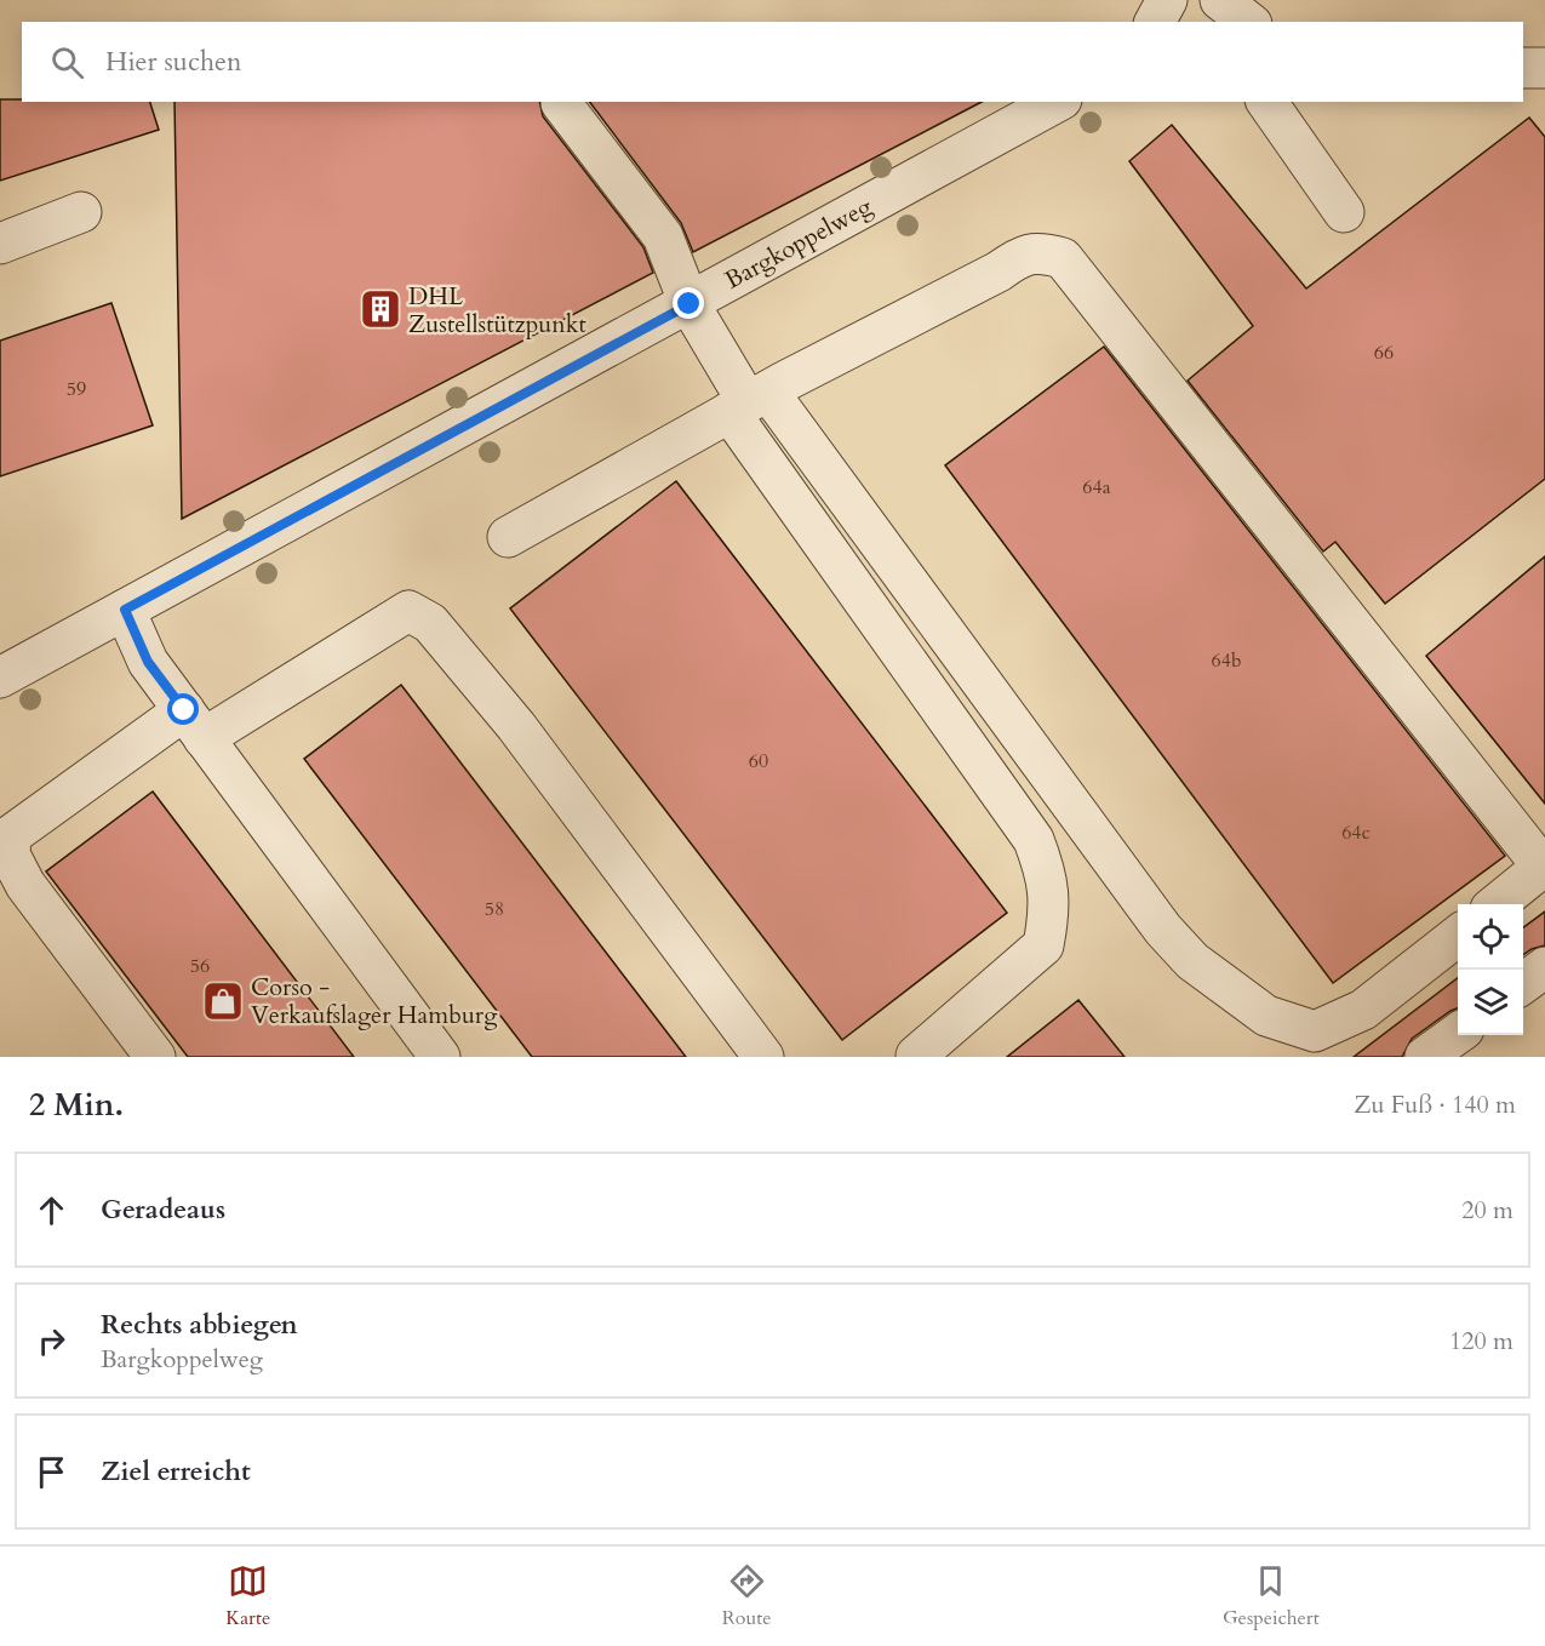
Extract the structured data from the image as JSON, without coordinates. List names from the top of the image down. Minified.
{"streets":{"street":["Bargkoppelweg"]},"places":{"building":["DHL Zustellstützpunkt"],"shop":["Corso - Verkaufslager Hamburg"]},"house_numbers":["66","59","64a","64b","60","64c","58","56"],"page":{"search":"Hier suchen","heading":["2 Min.","Zu Fuß · 140 m"],"list":[["Geradeaus","20 m"],["Rechts abbiegen","Bargkoppelweg","120 m"],"Ziel erreicht"],"nav":["Karte","Route","Gespeichert"]}}
